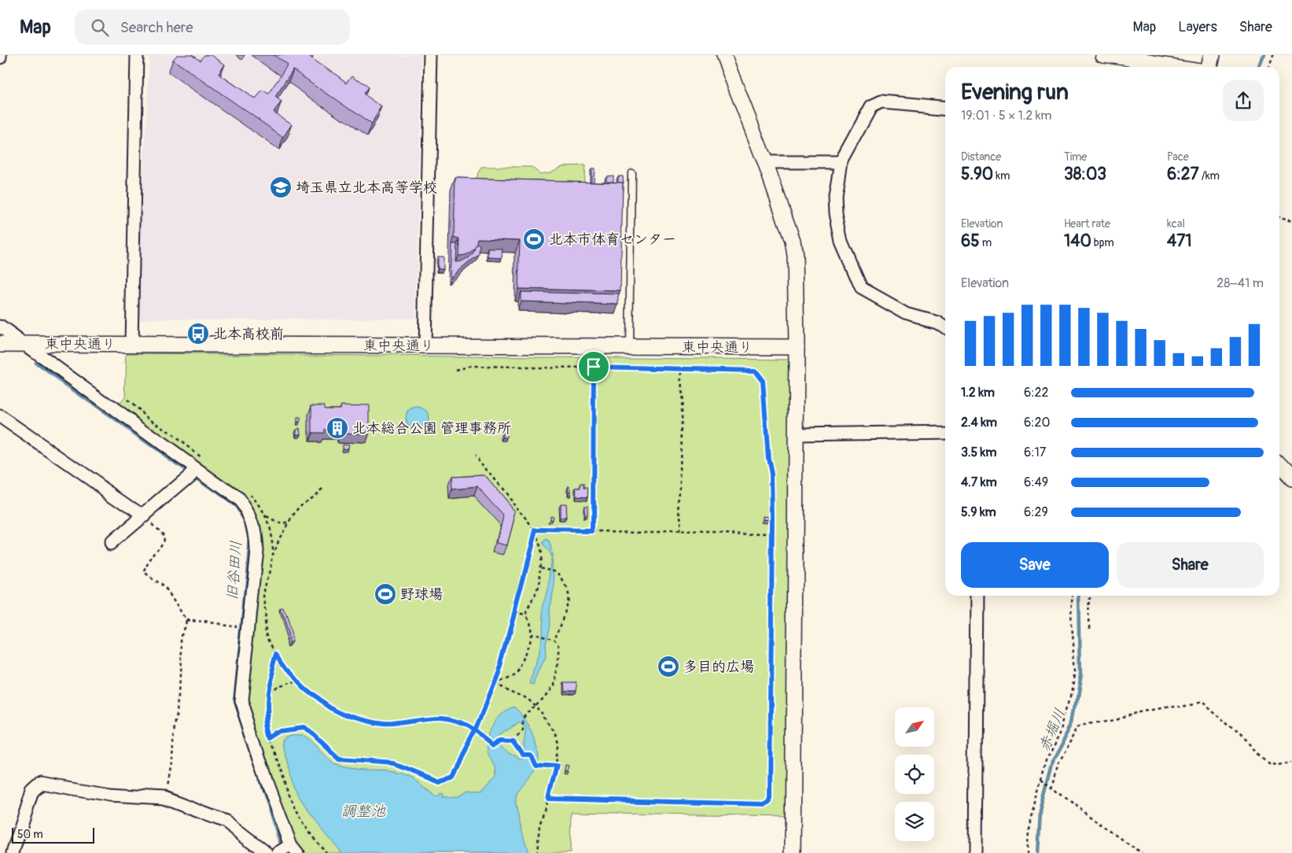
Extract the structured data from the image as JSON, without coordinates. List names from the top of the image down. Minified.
{"streets":{"street":["東中央通り"]},"water":["旧谷田川","赤堀川","調整池"],"places":{"school or university":["埼玉県立北本高等学校"],"sports":["北本市体育センター","野球場","多目的広場"],"bus stop":["北本高校前"],"building":["北本総合公園 管理事務所"]},"scale_bar":"50 m","north":"top right","page":{"header":"Map","search":"Search here","nav":["Map","Layers","Share"],"heading":["Evening run","19:01 · 5 × 1.2 km"],"stats":[["Distance","5.90 km"],["Time","38:03"],["Pace","6:27 /km"],["Elevation","65 m"],["Heart rate","140 bpm"],["kcal","471"]],"chart":["Elevation","28–41 m"],"list":[{"name":"1.2 km","note":"6:22"},{"name":"2.4 km","note":"6:20"},{"name":"3.5 km","note":"6:17"},{"name":"4.7 km","note":"6:49"},{"name":"5.9 km","note":"6:29"}],"buttons":["Save","Share"],"scale":"50 m"}}
